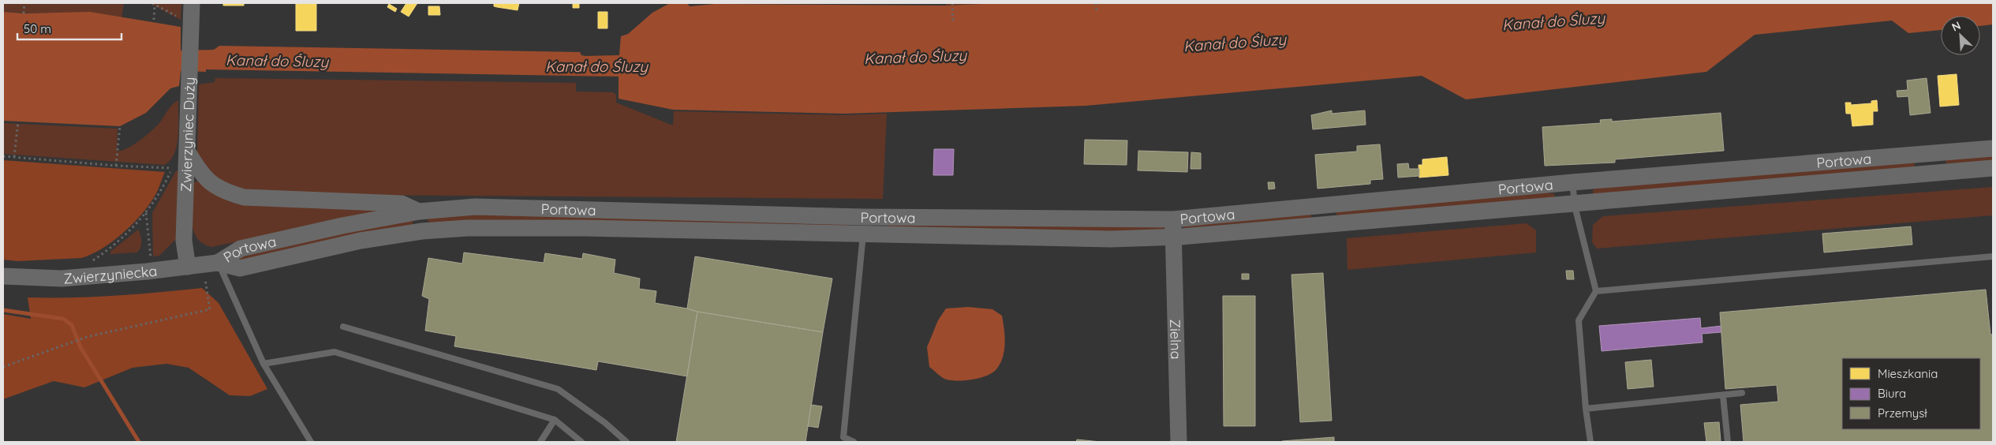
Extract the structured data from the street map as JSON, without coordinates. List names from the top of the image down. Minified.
{"streets":{"street":["Zwierzyniec Duży","Portowa","Zwierzyniecka","Zielna"]},"crossings":[["Zwierzyniec Duży","Zwierzyniecka"],["Portowa","Zwierzyniecka"],["Portowa","Zielna"]],"water":["Kanał do Śluzy"],"legend":["Mieszkania","Biura","Przemysł"],"scale_bar":"50 m","north":"top left"}
